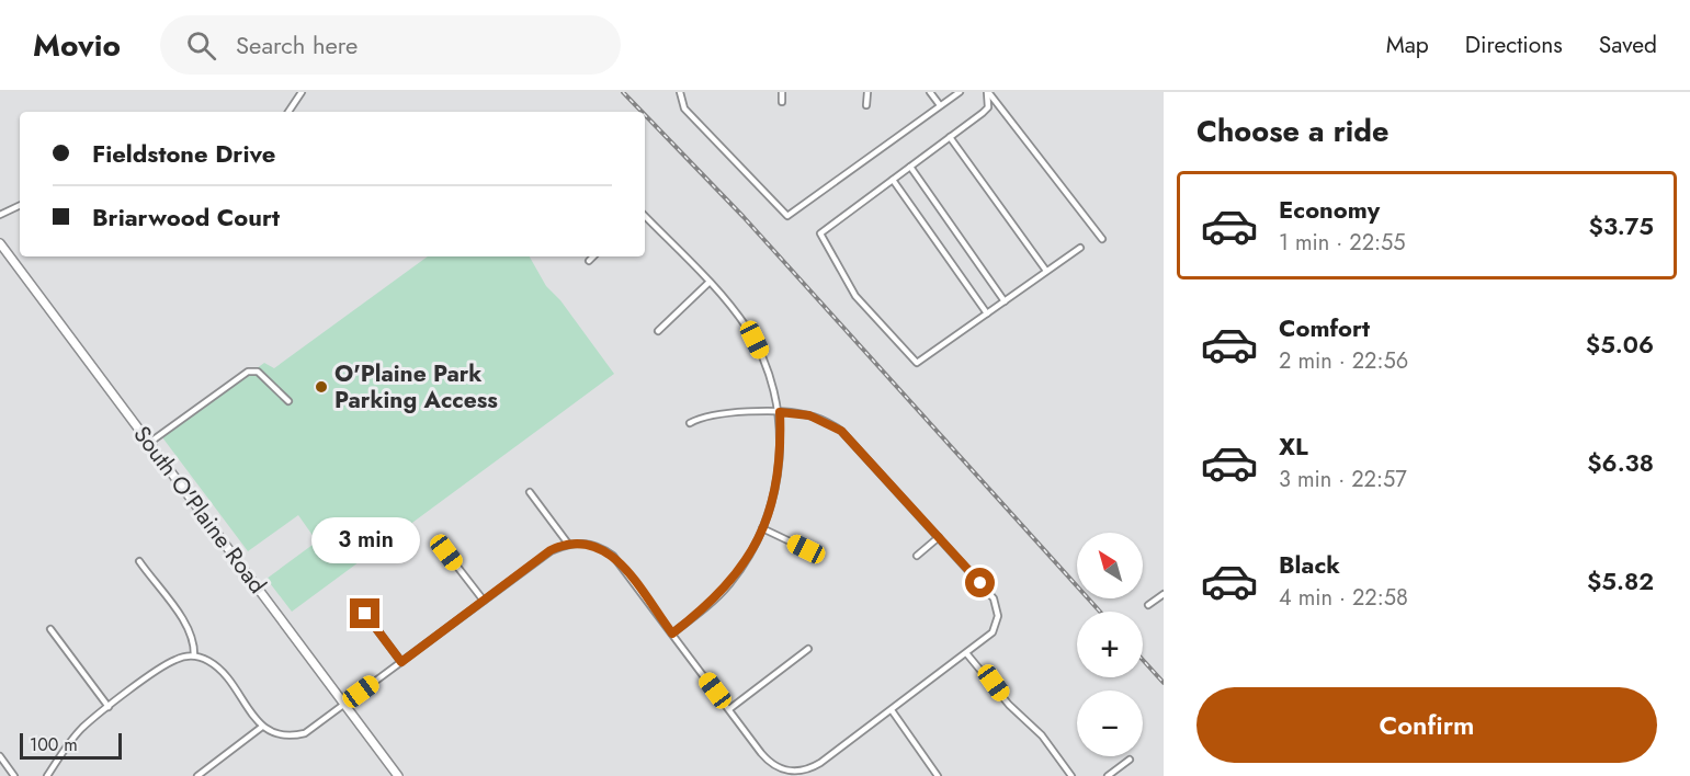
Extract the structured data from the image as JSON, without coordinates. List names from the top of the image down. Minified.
{"streets":{"main road":["South O'Plaine Road"]},"places":["O'Plaine Park Parking Access"],"scale_bar":"100 m","north":"top left","page":{"header":"Movio","search":"Search here","nav":["Map","Directions","Saved"],"heading":"Choose a ride","banner":["Fieldstone Drive","Briarwood Court"],"list":[{"name":"Economy","note":"1 min · 22:55","value":"$3.75"},{"name":"Comfort","note":"2 min · 22:56","value":"$5.06"},{"name":"XL","note":"3 min · 22:57","value":"$6.38"},{"name":"Black","note":"4 min · 22:58","value":"$5.82"}],"bubble":"3 min","map_buttons":["+","−"],"buttons":"Confirm","scale":"100 m"}}
